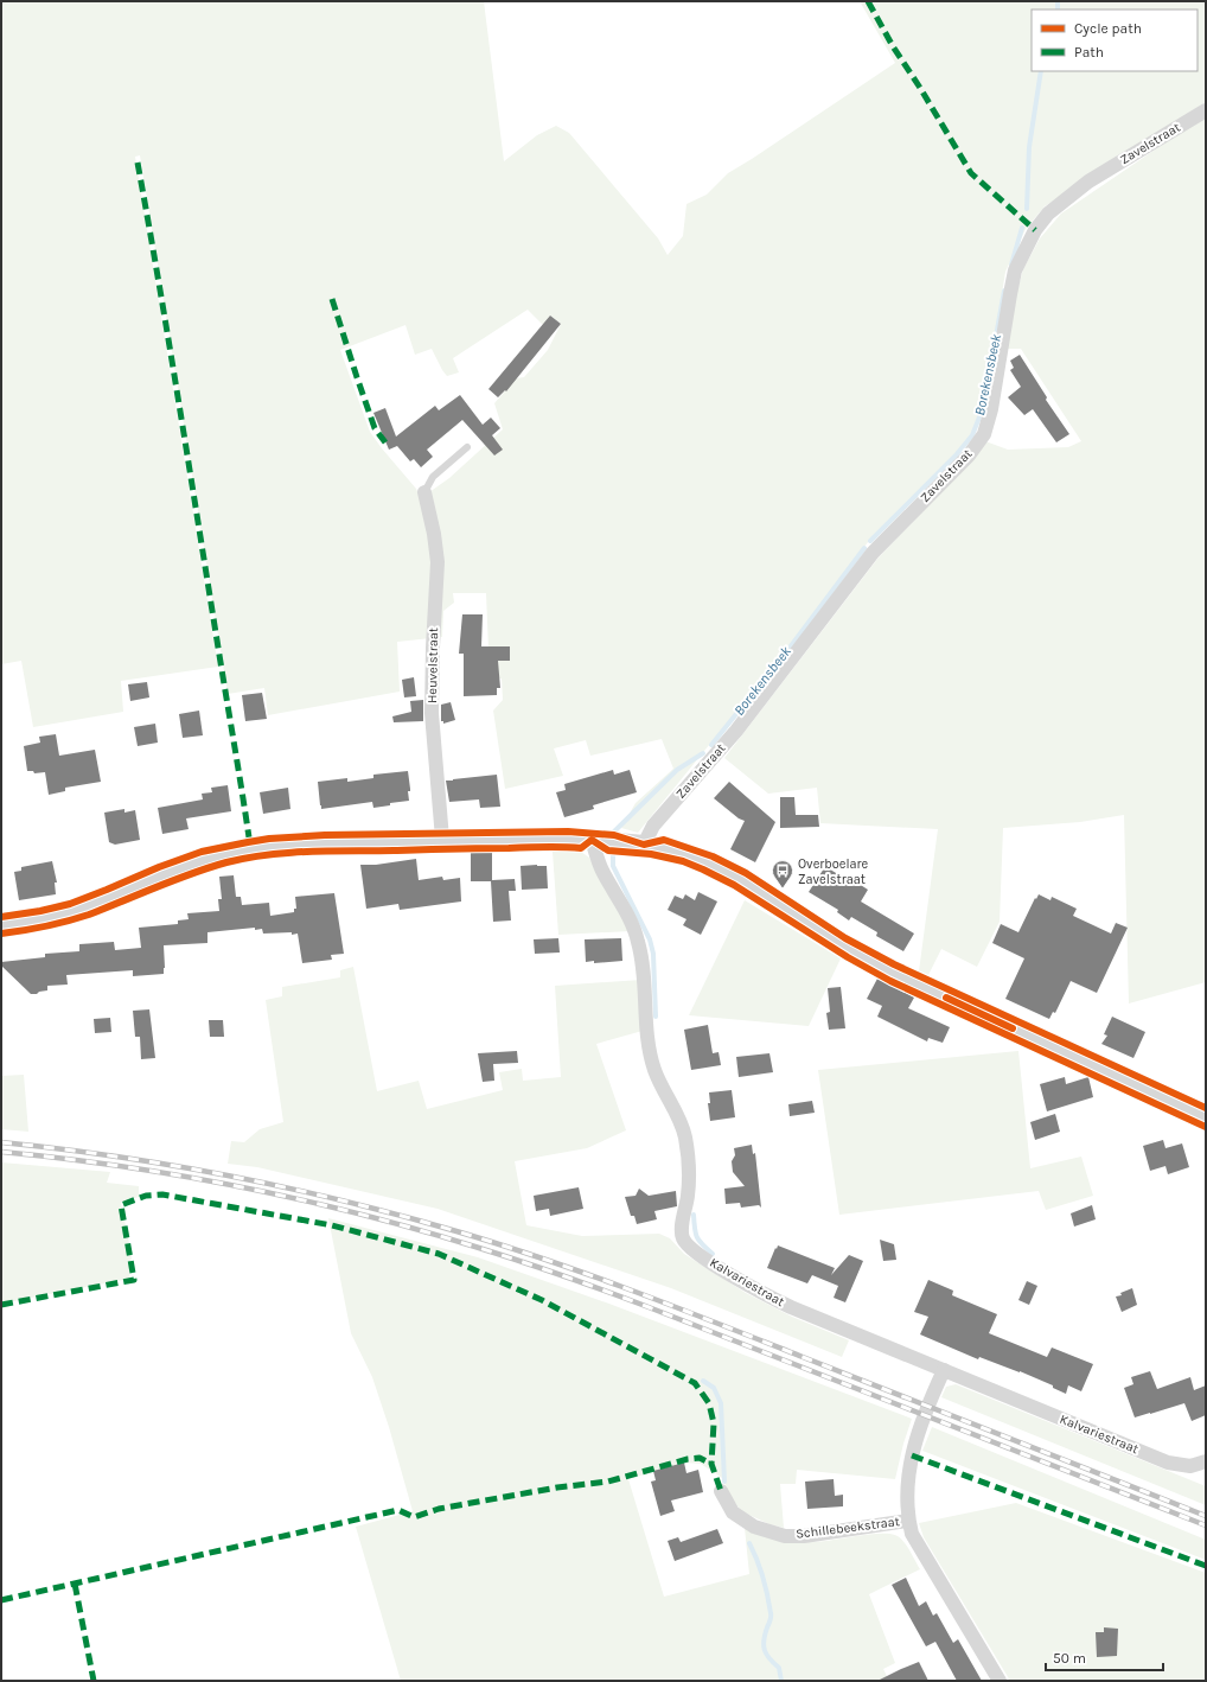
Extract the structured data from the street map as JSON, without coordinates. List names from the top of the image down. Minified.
{"streets":{"street":["Zavelstraat","Heuvelstraat","Kalvariestraat","Schillebeekstraat"]},"crossings":[["Kalvariestraat","Schillebeekstraat"]],"water":["Borekensbeek"],"places":{"bus stop":["Overboelare Zavelstraat"]},"legend":["Cycle path","Path"],"scale_bar":"50 m"}
